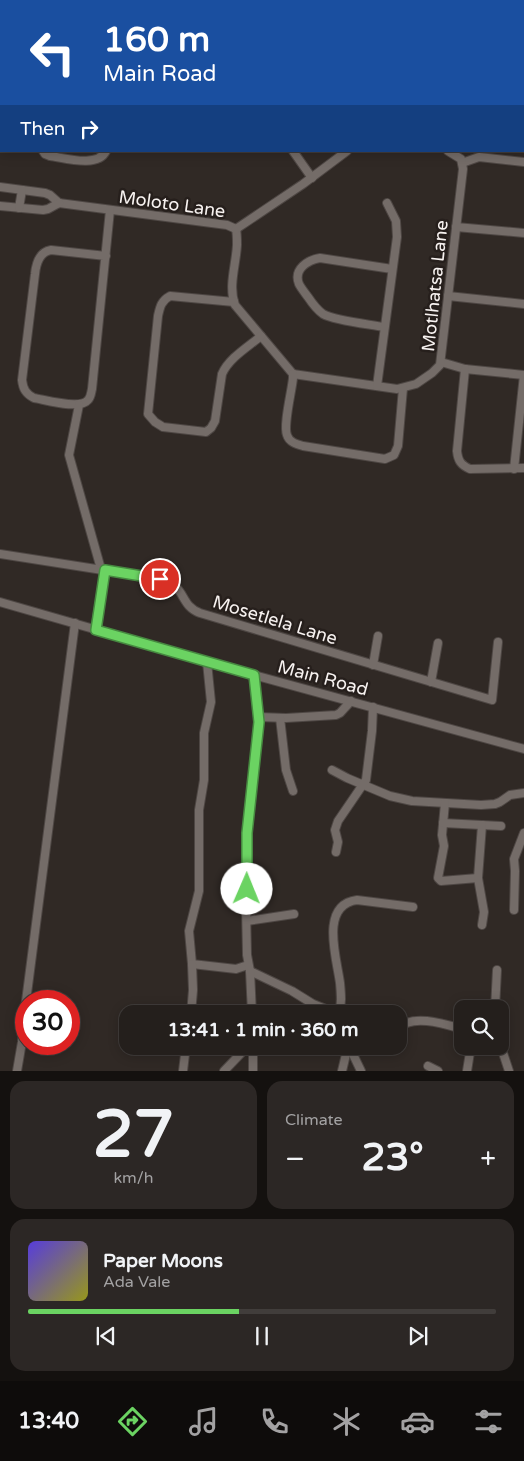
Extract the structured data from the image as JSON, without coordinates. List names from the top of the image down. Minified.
{"streets":{"street":["Moloto Lane","Motlhatsa Lane","Mosetlela Lane","Main Road"]},"page":{"turn":["160 m","Main Road"],"then":"Then","limit":"30","trip":"13:41 · 1 min · 360 m","tile":[["27","km/h"],"Climate"],"heat":["−","23°","+"],"song":["Paper Moons","Ada Vale"],"tabs":"13:40"}}
